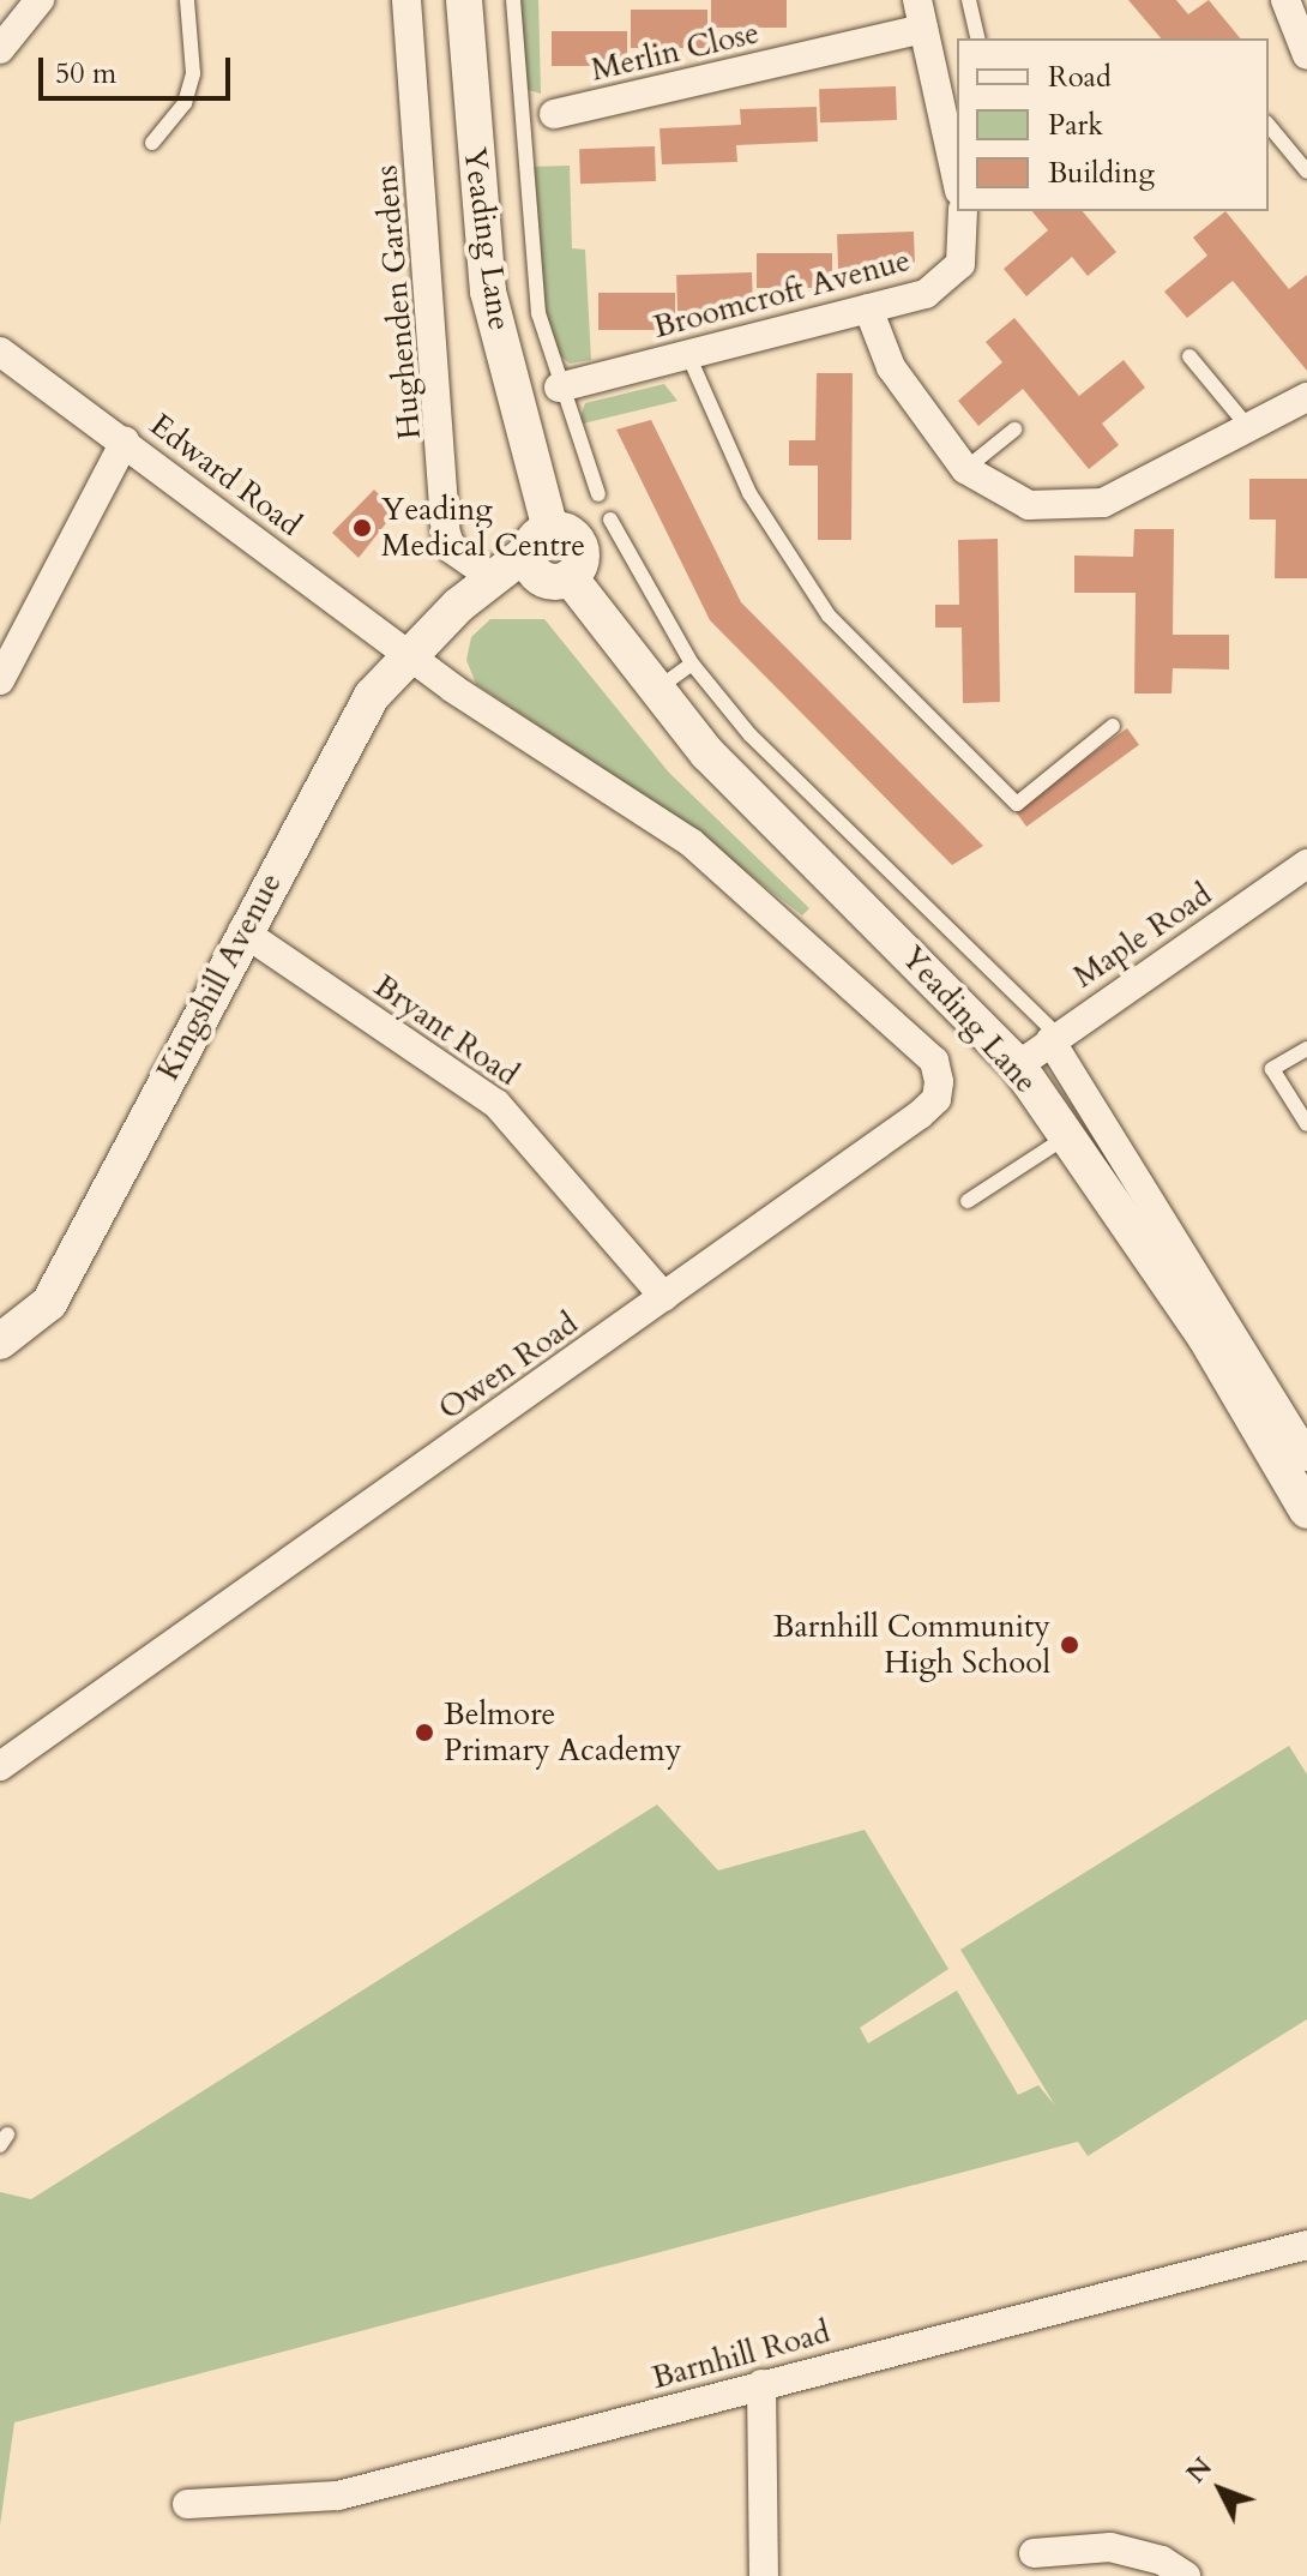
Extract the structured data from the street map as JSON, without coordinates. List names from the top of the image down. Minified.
{"streets":{"street":["Merlin Close","Yeading Lane","Broomcroft Avenue","Hughenden Gardens","Edward Road","Maple Road","Kingshill Avenue","Bryant Road","Owen Road","Barnhill Road"]},"crossings":[["Yeading Lane","Maple Road"],["Yeading Lane","Kingshill Avenue"],["Hughenden Gardens","Kingshill Avenue"],["Edward Road","Kingshill Avenue"],["Edward Road","Owen Road"],["Kingshill Avenue","Bryant Road"],["Kingshill Avenue","Owen Road"],["Bryant Road","Owen Road"]],"places":["Yeading Medical Centre","Barnhill Community High School","Belmore Primary Academy"],"legend":["Road","Park","Building"],"scale_bar":"50 m","north":"top left"}
